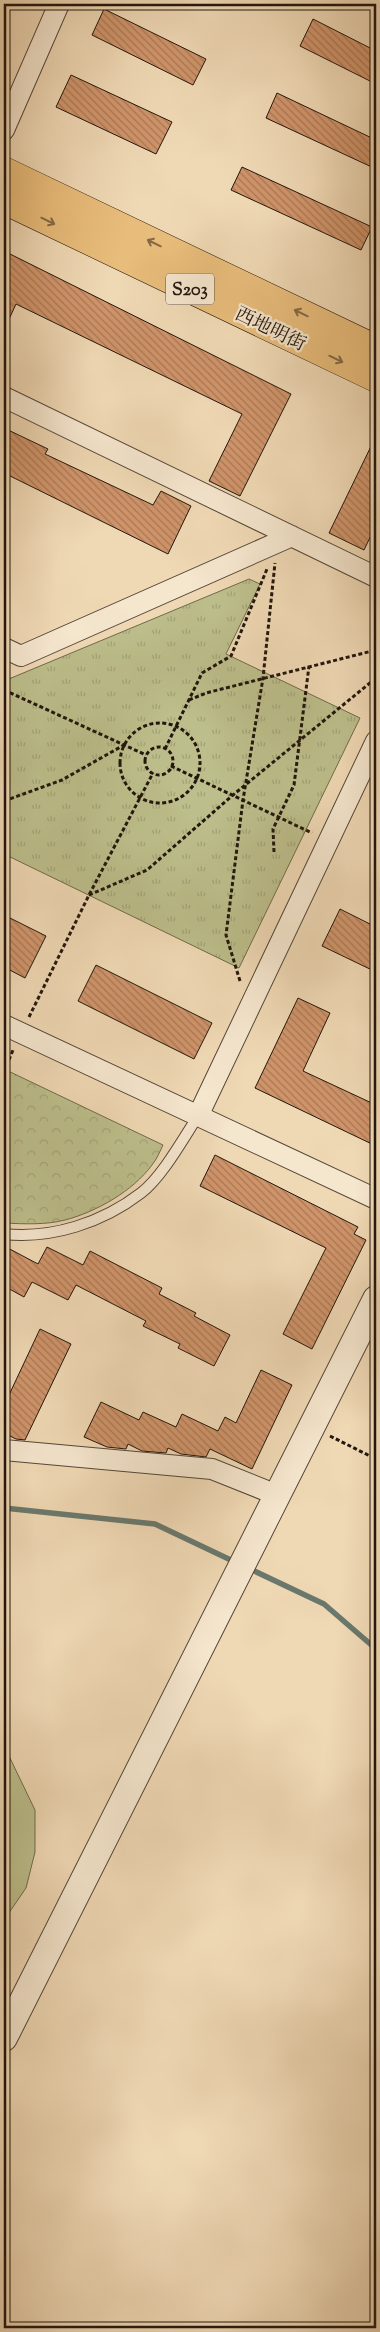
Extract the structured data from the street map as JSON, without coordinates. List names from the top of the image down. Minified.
{"streets":{"main road":["S203","西地明街"]}}
